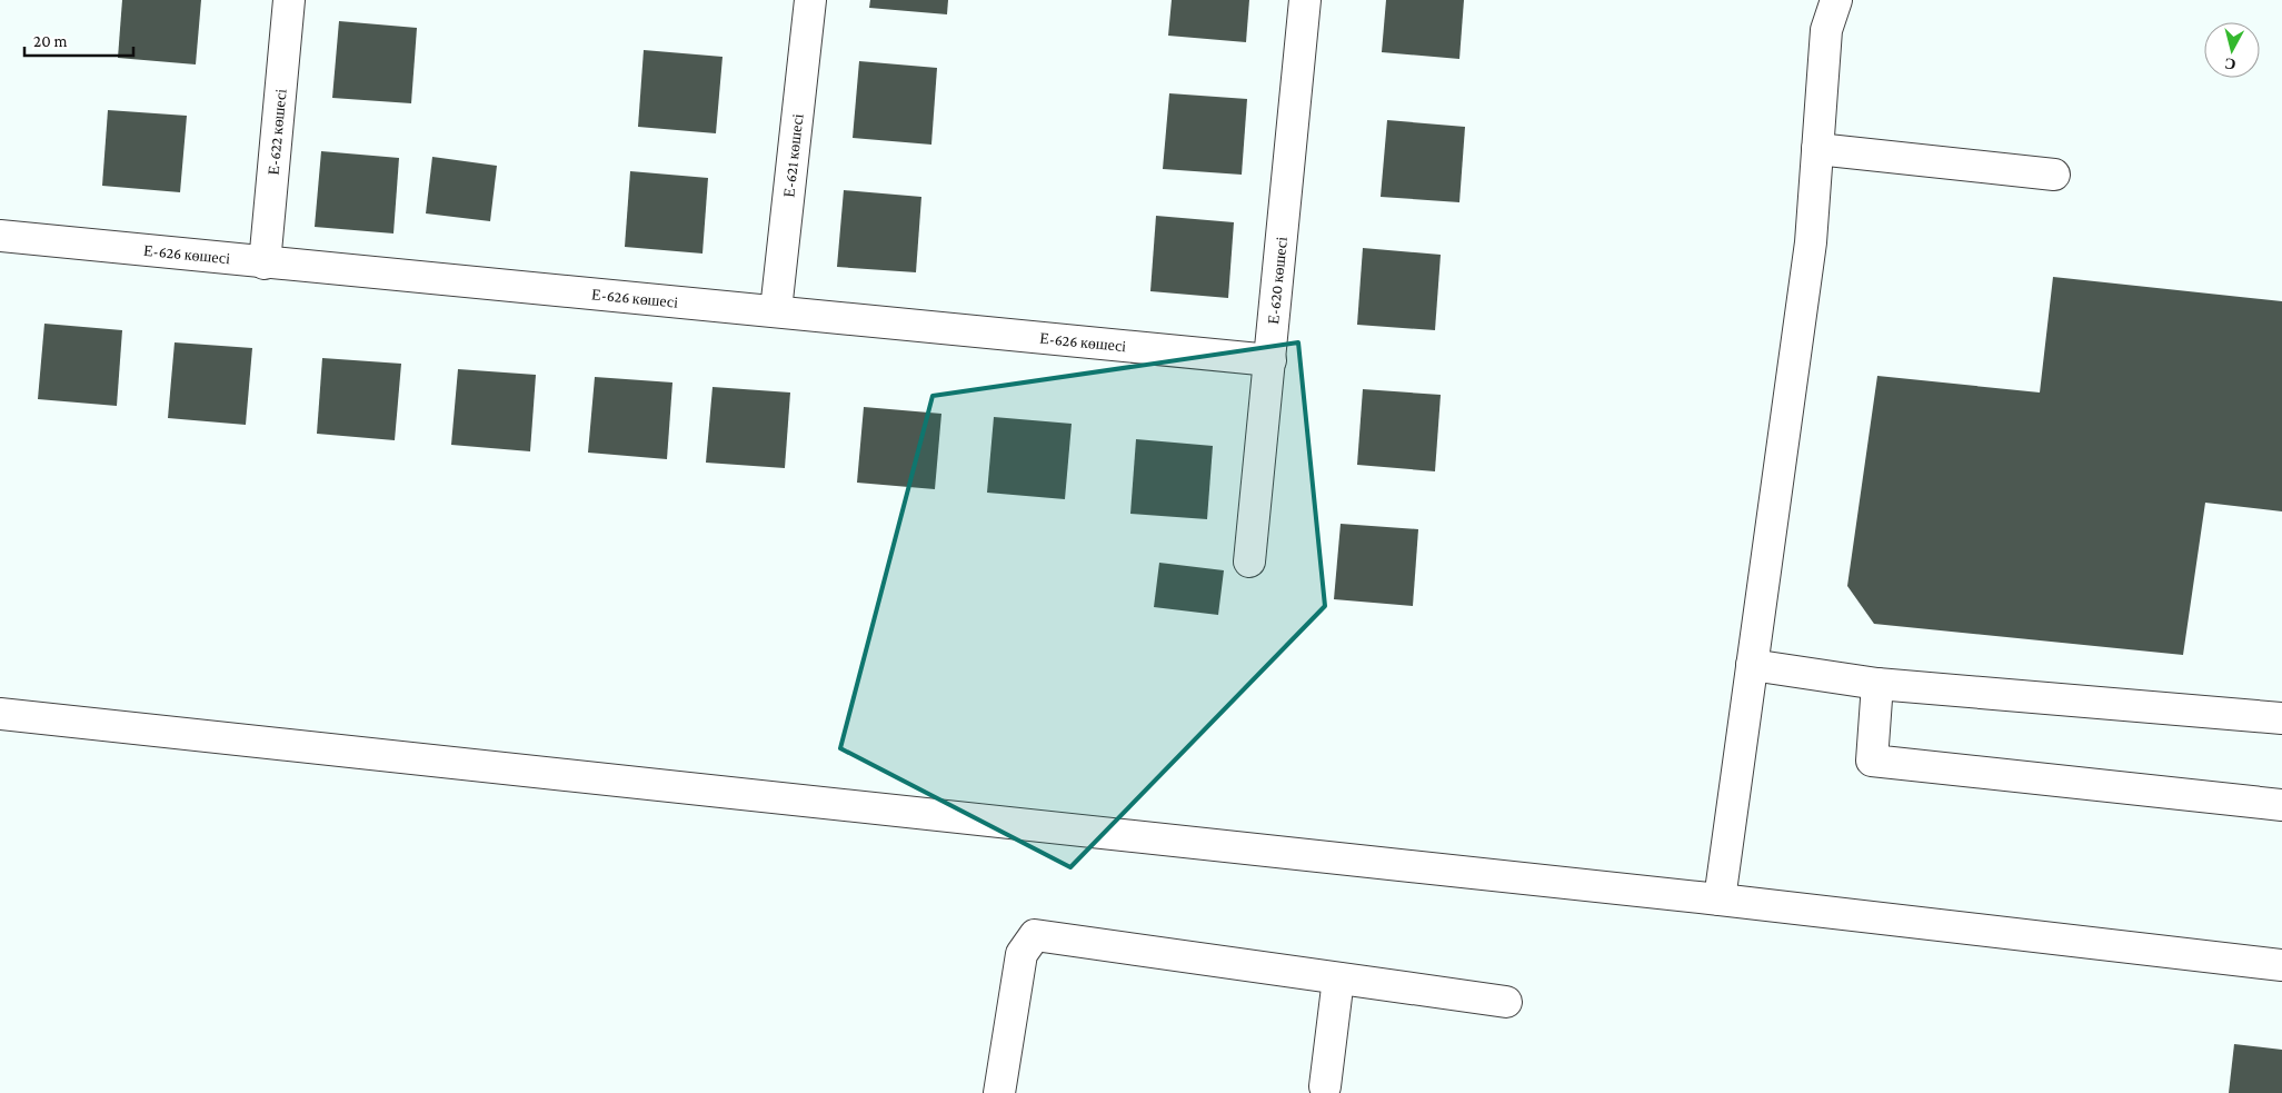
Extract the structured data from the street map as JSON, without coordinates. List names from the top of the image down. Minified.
{"streets":{"street":["Е-622 көшесі","Е-621 көшесі","Е-626 көшесі","Е-620 көшесі"]},"crossings":[["Е-622 көшесі","Е-626 көшесі"],["Е-621 көшесі","Е-626 көшесі"],["Е-626 көшесі","Е-620 көшесі"]],"scale_bar":"20 m","north":"bottom"}
